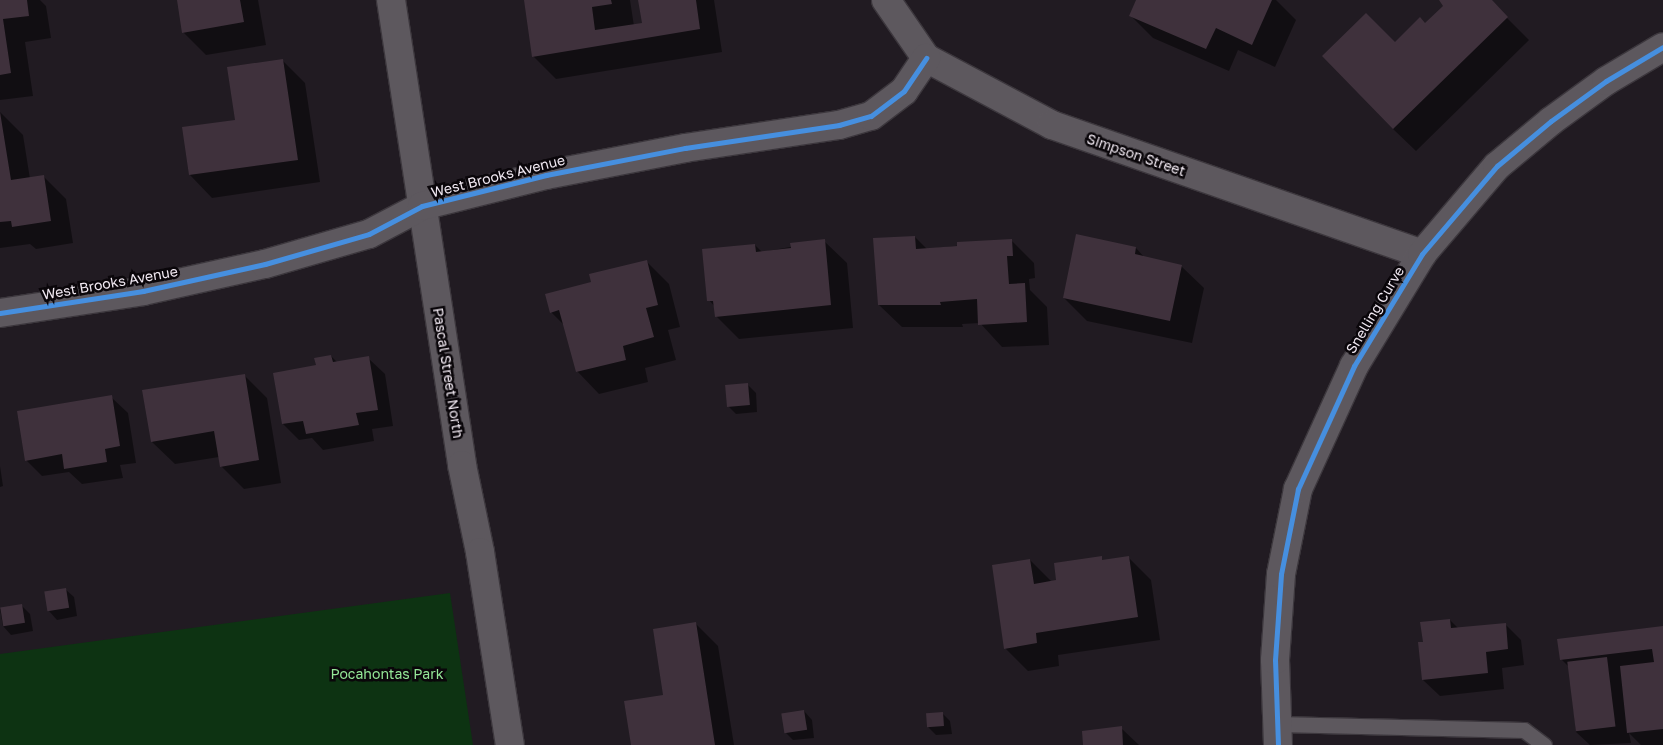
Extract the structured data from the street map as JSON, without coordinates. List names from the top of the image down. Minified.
{"streets":{"street":["Simpson Street","West Brooks Avenue","Snelling Curve","Pascal Street North"]},"crossings":[["Simpson Street","West Brooks Avenue"],["Simpson Street","Snelling Curve"],["West Brooks Avenue","Pascal Street North"]],"parks":["Pocahontas Park"]}
